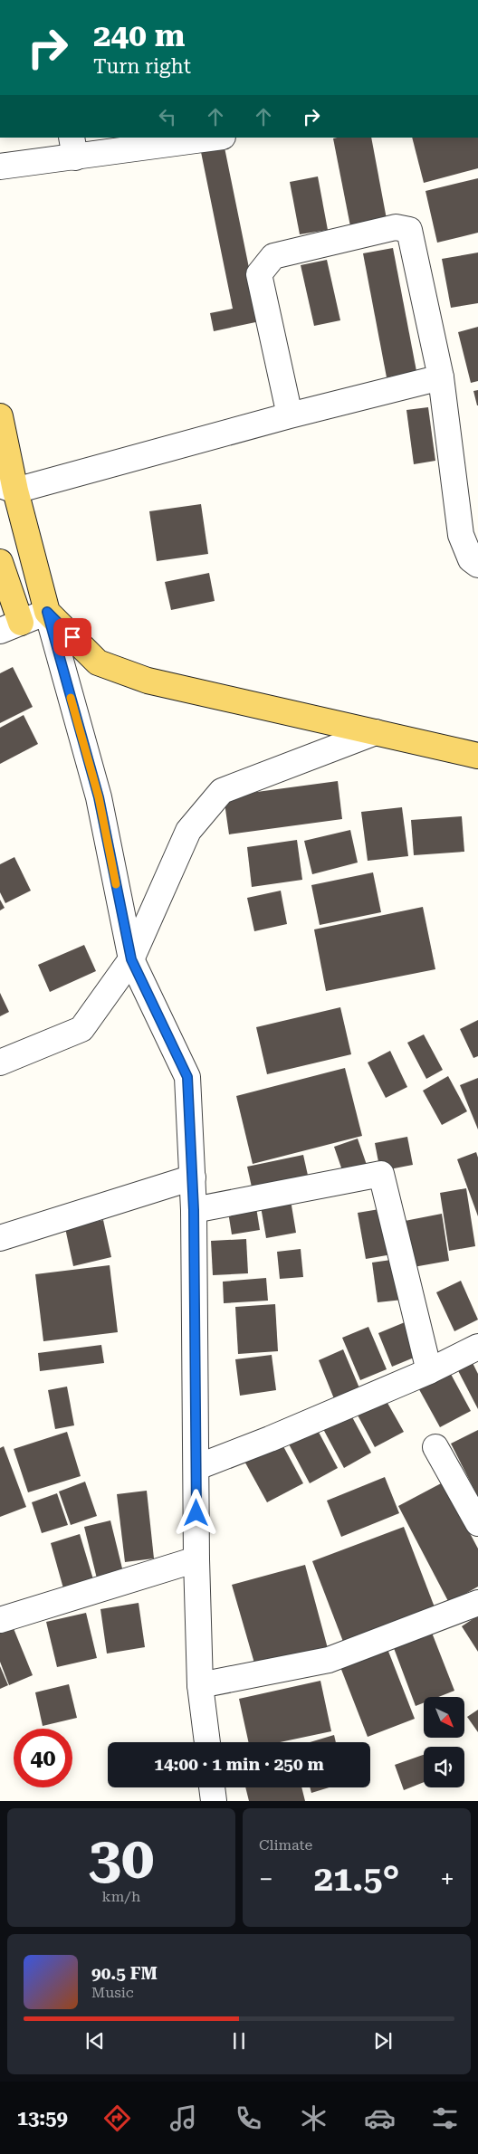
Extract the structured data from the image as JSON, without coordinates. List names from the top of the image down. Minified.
{"north":"bottom right","page":{"turn":["240 m","Turn right"],"limit":"40","trip":"14:00 · 1 min · 250 m","tile":[["30","km/h"],"Climate"],"heat":["−","21.5°","+"],"song":["90.5 FM","Music"],"tabs":"13:59"}}
